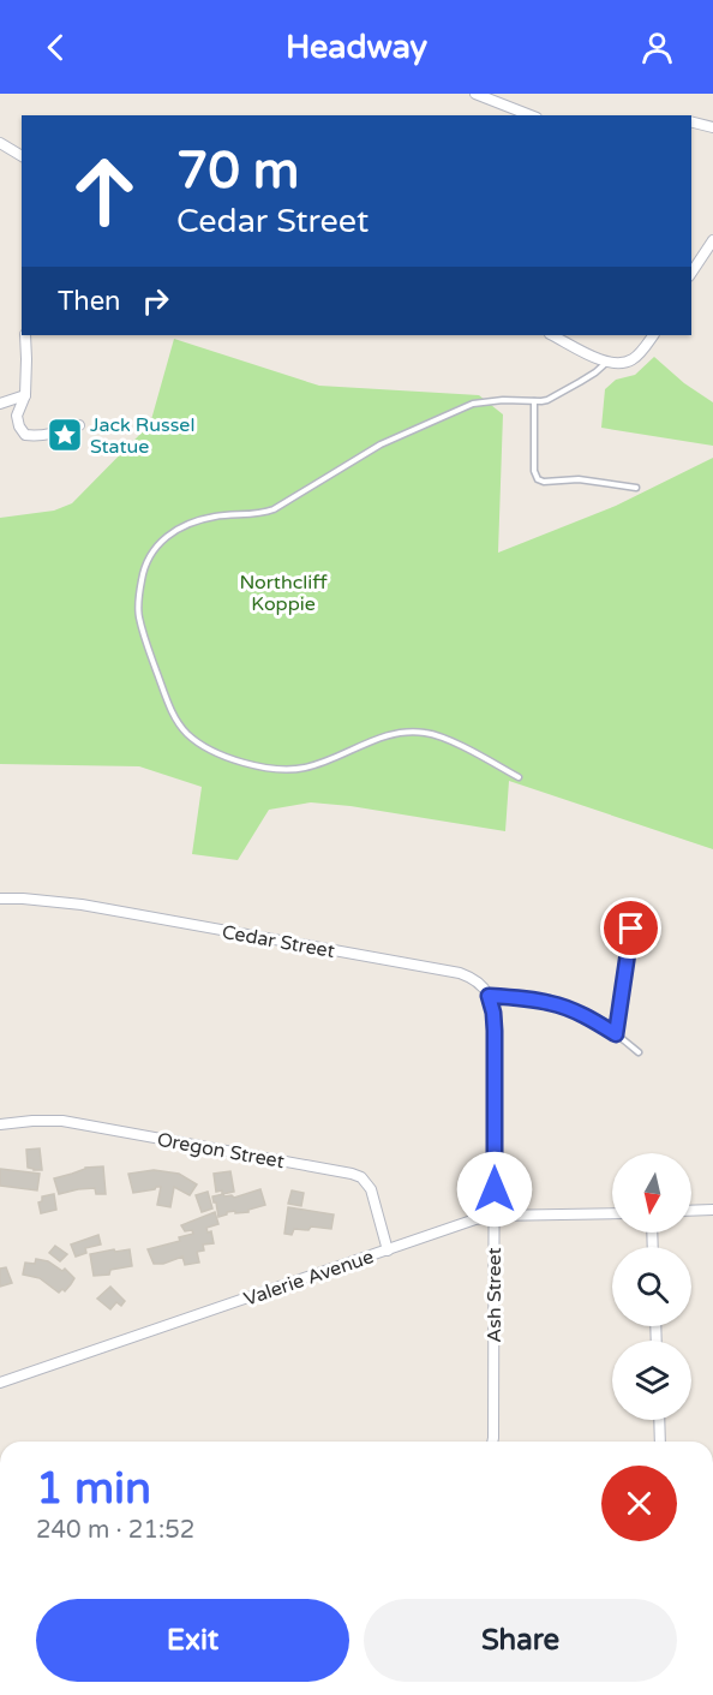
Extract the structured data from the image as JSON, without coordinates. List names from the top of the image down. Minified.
{"streets":{"street":["Cedar Street","Oregon Street","Valerie Avenue","Ash Street"]},"crossings":[["Cedar Street","Ash Street"],["Oregon Street","Valerie Avenue"],["Valerie Avenue","Ash Street"]],"parks":["Northcliff Koppie"],"places":{"place":["Jack Russel Statue"]},"north":"bottom","page":{"header":"Headway","turn":["70 m","Cedar Street"],"then":"Then","heading":["1 min","240 m · 21:52"],"buttons":["Exit","Share"]}}
